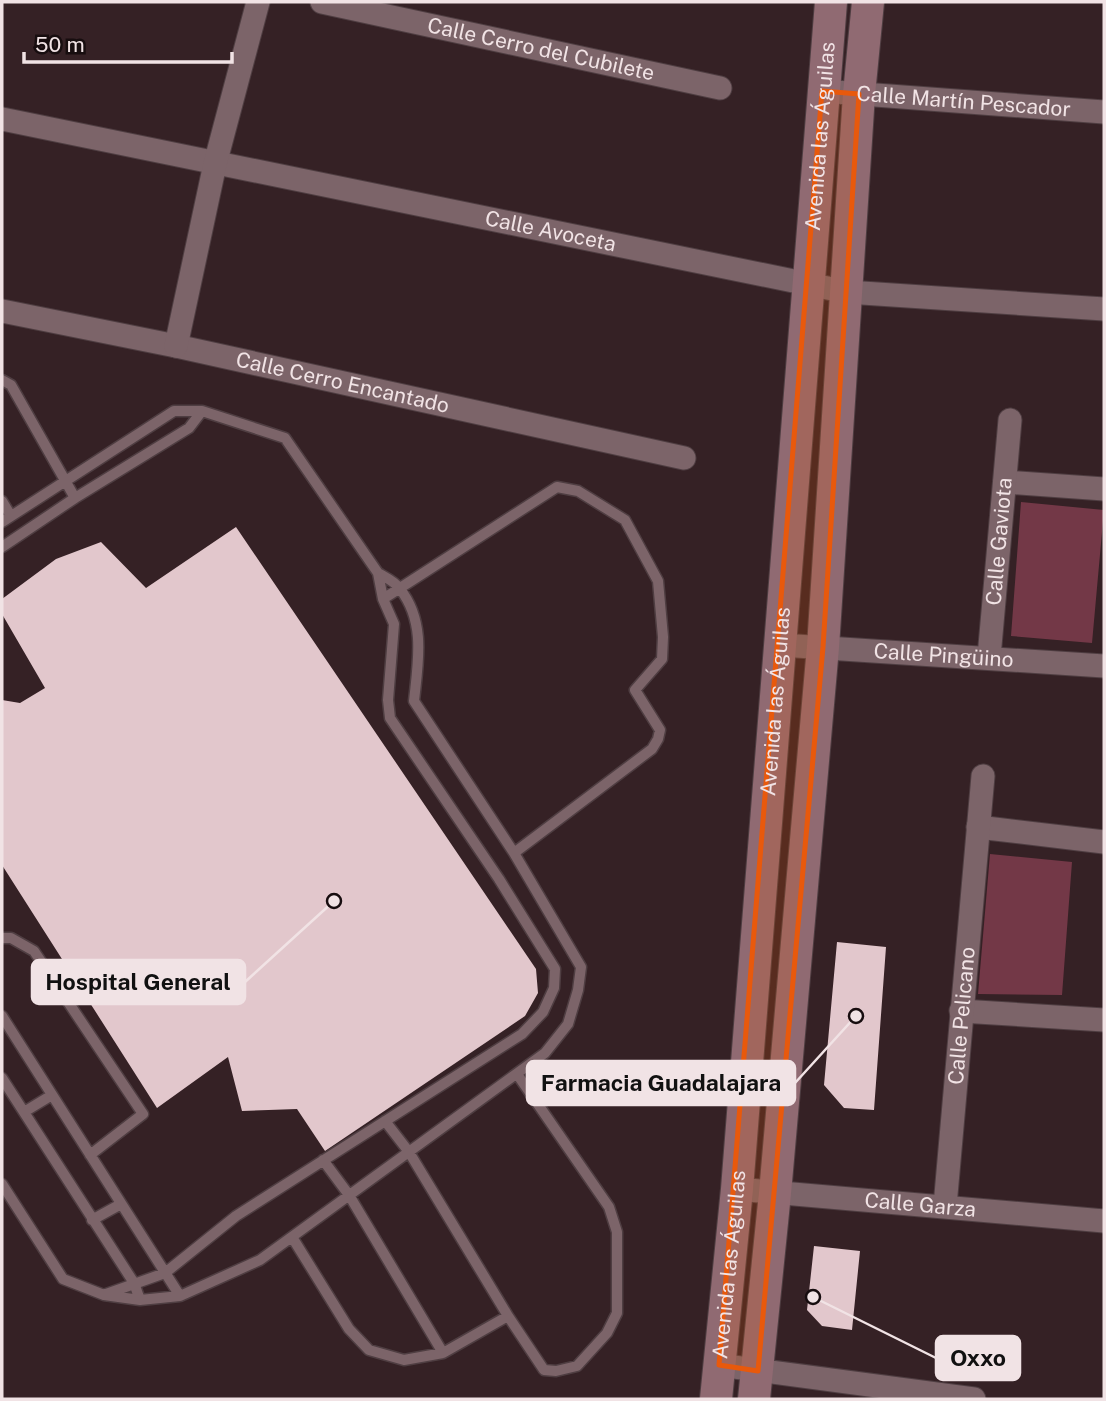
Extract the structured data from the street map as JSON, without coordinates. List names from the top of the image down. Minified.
{"streets":{"street":["Calle Cerro del Cubilete","Calle Martín Pescador","Avenida las Águilas","Calle Avoceta","Calle Cerro Encantado","Calle Gaviota","Calle Pingüino","Calle Pelicano","Calle Garza"]},"crossings":[["Calle Martín Pescador","Avenida las Águilas"],["Avenida las Águilas","Calle Avoceta"],["Avenida las Águilas","Calle Pingüino"],["Avenida las Águilas","Calle Garza"],["Calle Gaviota","Calle Pingüino"],["Calle Pelicano","Calle Garza"]],"places":["Hospital General","Farmacia Guadalajara","Oxxo"],"scale_bar":"50 m"}
